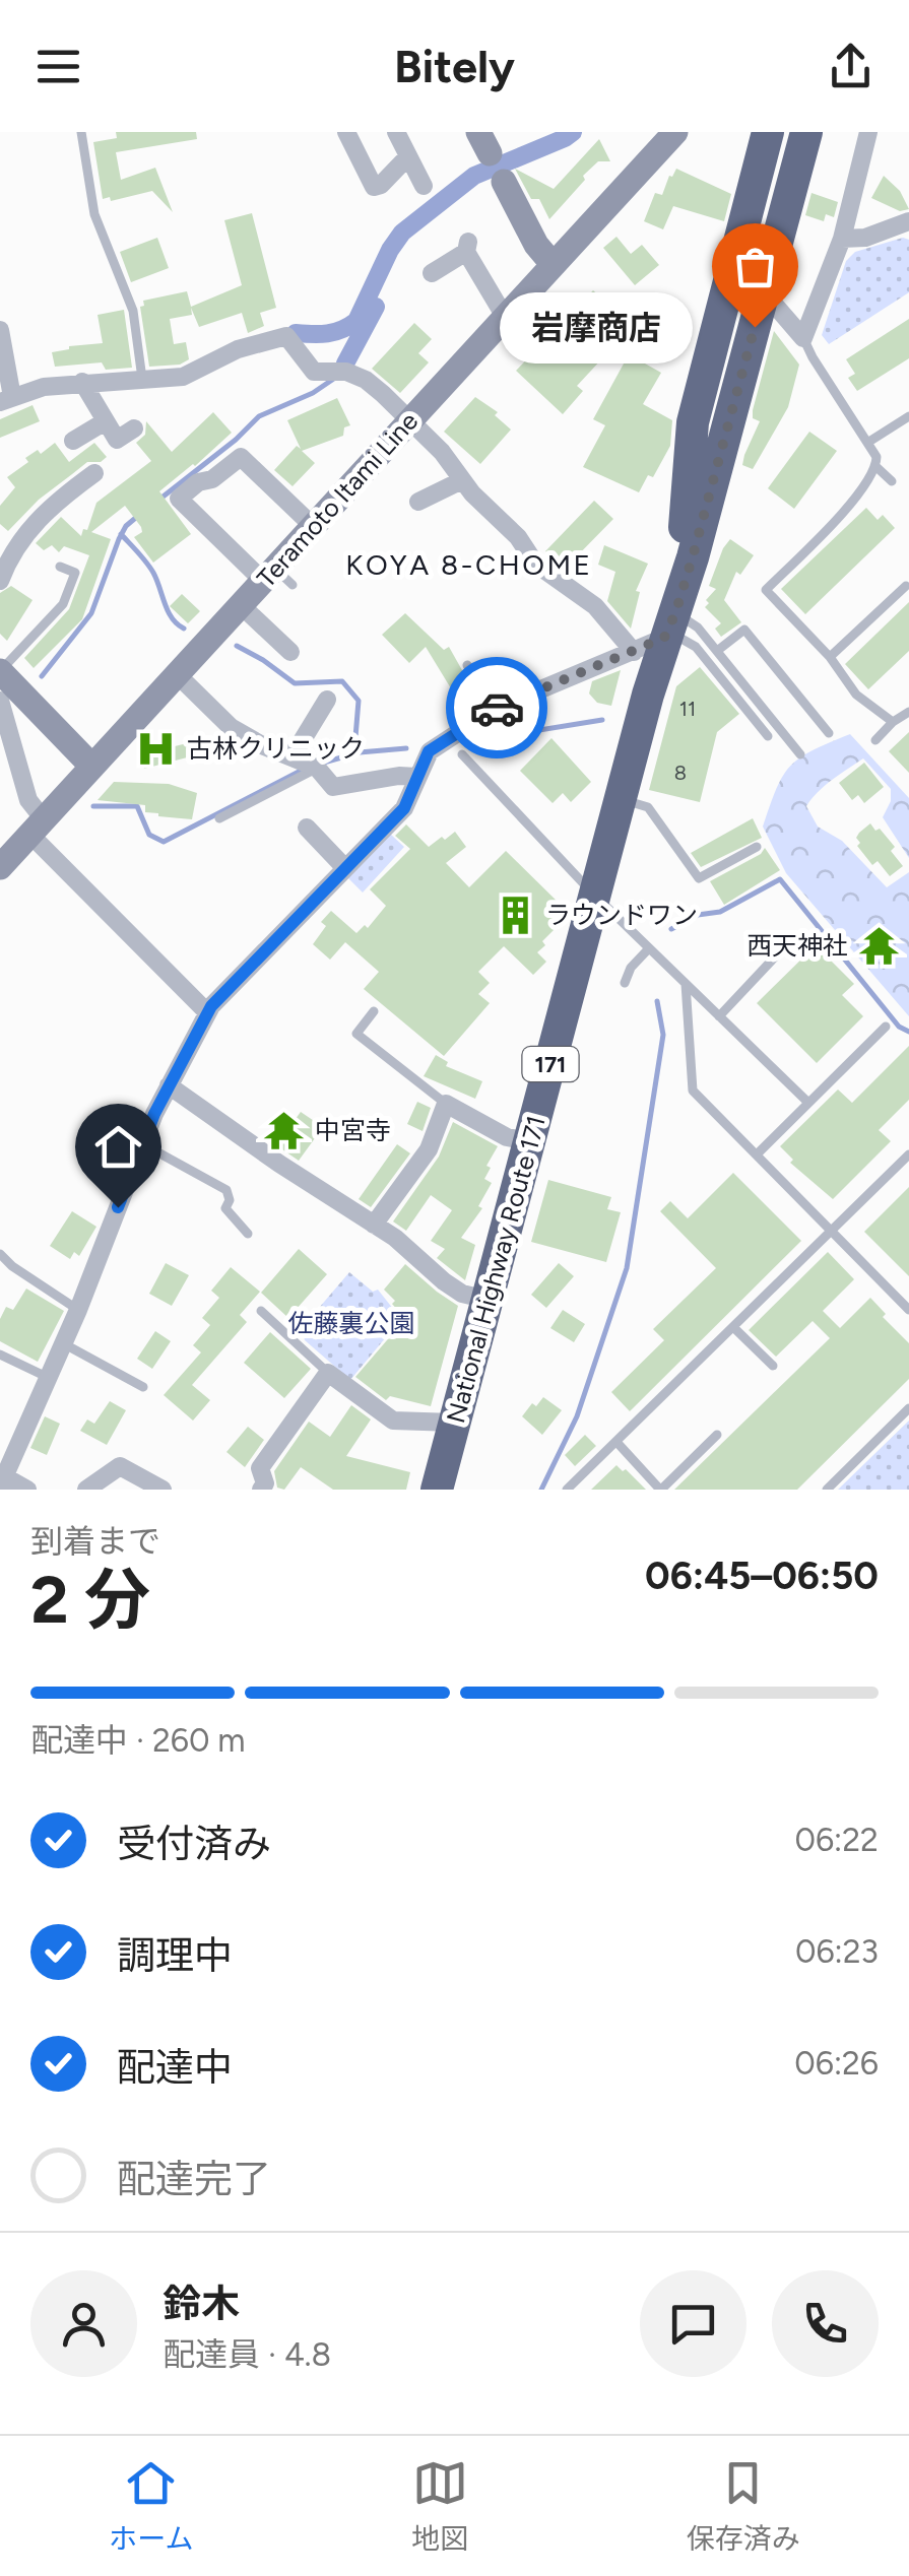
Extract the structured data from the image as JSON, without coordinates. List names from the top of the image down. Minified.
{"streets":{"highway":["171","National Highway Route 171"],"main road":["Teramoto Itami Line"]},"districts":["KOYA 8-CHOME"],"parks":["佐藤裏公園"],"places":{"other":["岩摩商店"],"hospital":["古林クリニック"],"building":["ラウンドワン"],"temple":["西天神社","中宮寺"]},"house_numbers":["11","8"],"page":{"header":"Bitely","bubble":"岩摩商店","heading":["2 分","到着まで","06:45–06:50"],"panel":["鈴木","配達員 · 4.8"],"bar":"配達中 · 260 m","list":[["受付済み","06:22"],["調理中","06:23"],["配達中","06:26"],"配達完了"],"tabs":["ホーム","地図","保存済み"]}}
